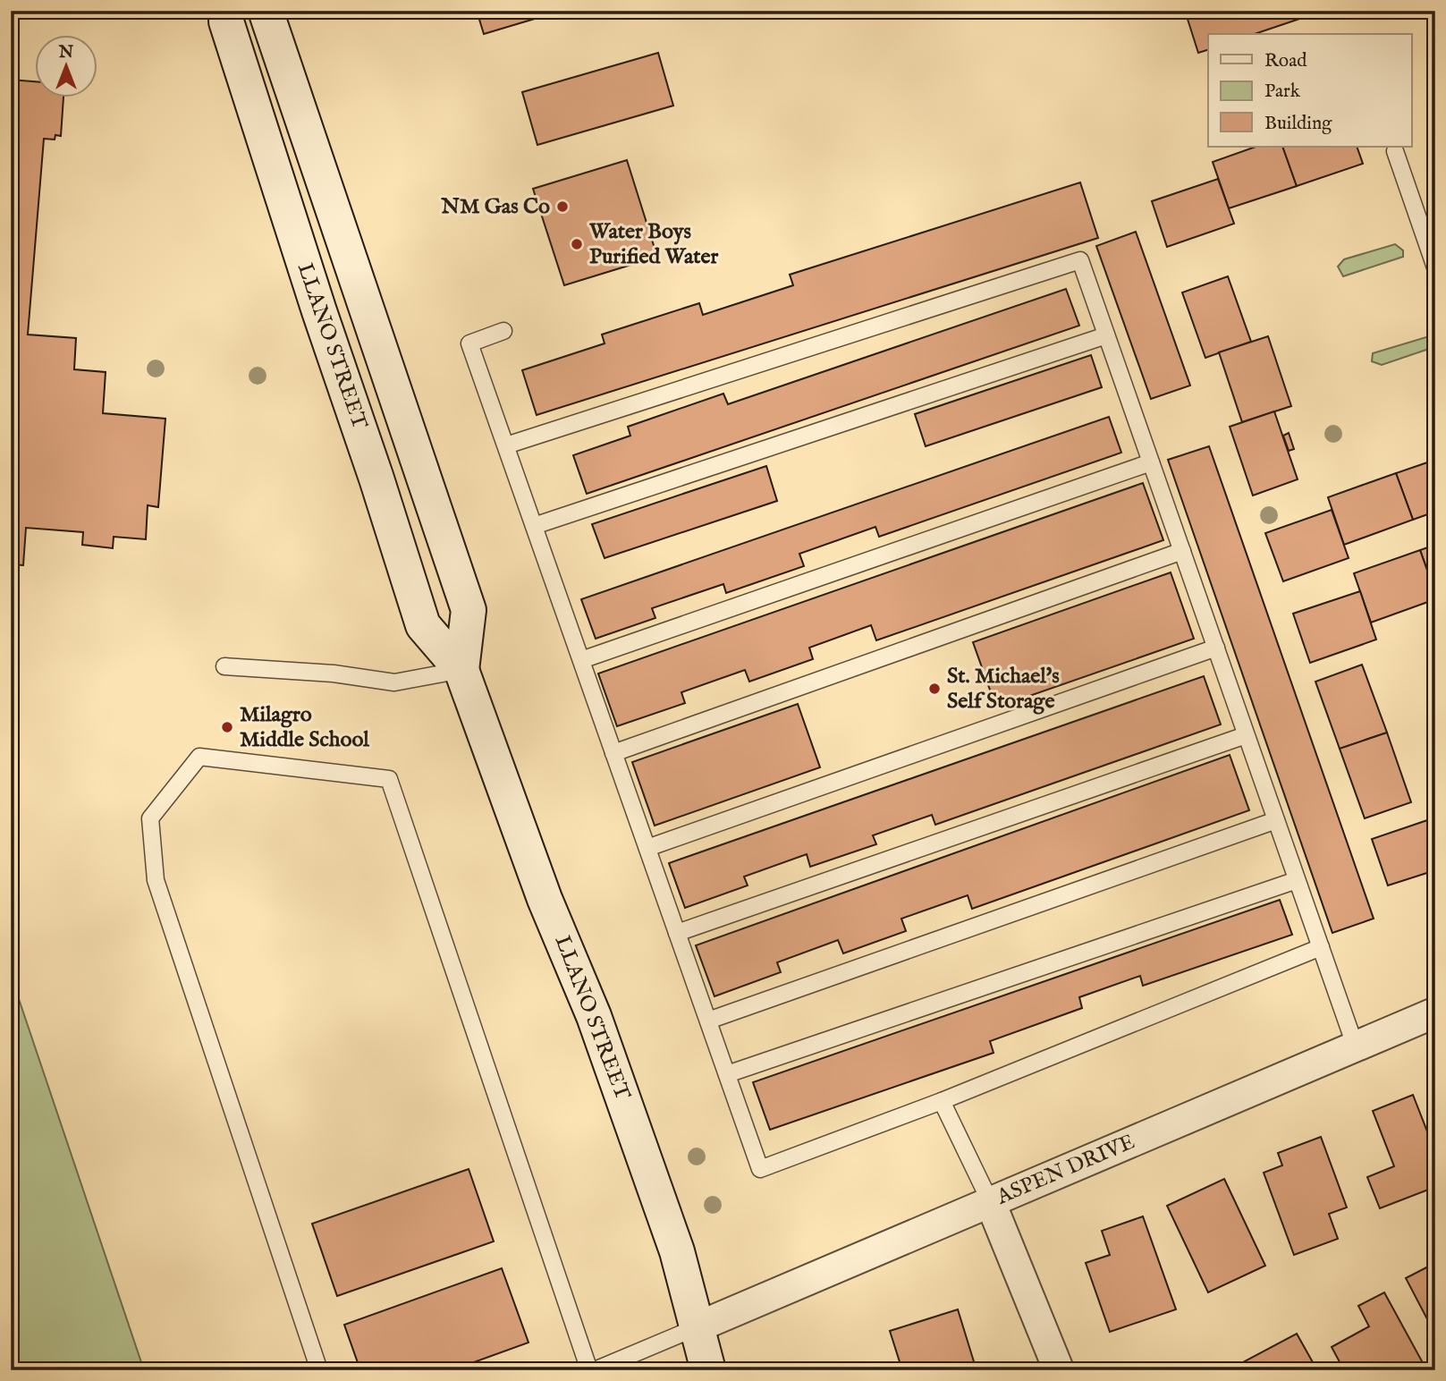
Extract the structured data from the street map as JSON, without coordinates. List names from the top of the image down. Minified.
{"streets":{"street":["LLANO STREET","ASPEN DRIVE"]},"crossings":[["LLANO STREET","ASPEN DRIVE"]],"places":["NM Gas Co","Water Boys Purified Water","St. Michael's Self Storage","Milagro Middle School"],"legend":["Road","Park","Building"],"north":"top"}
